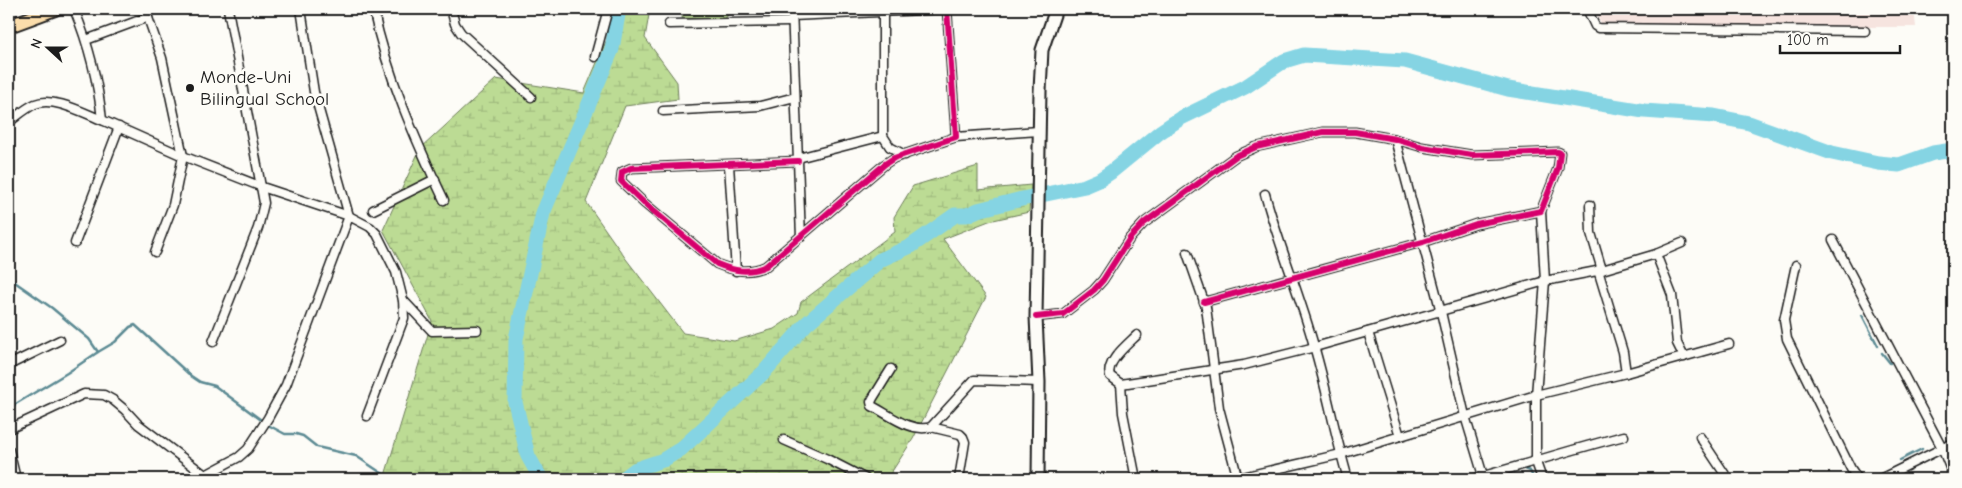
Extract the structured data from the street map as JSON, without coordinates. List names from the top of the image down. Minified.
{"places":["Monde-Uni Bilingual School"],"scale_bar":"100 m","north":"left"}
